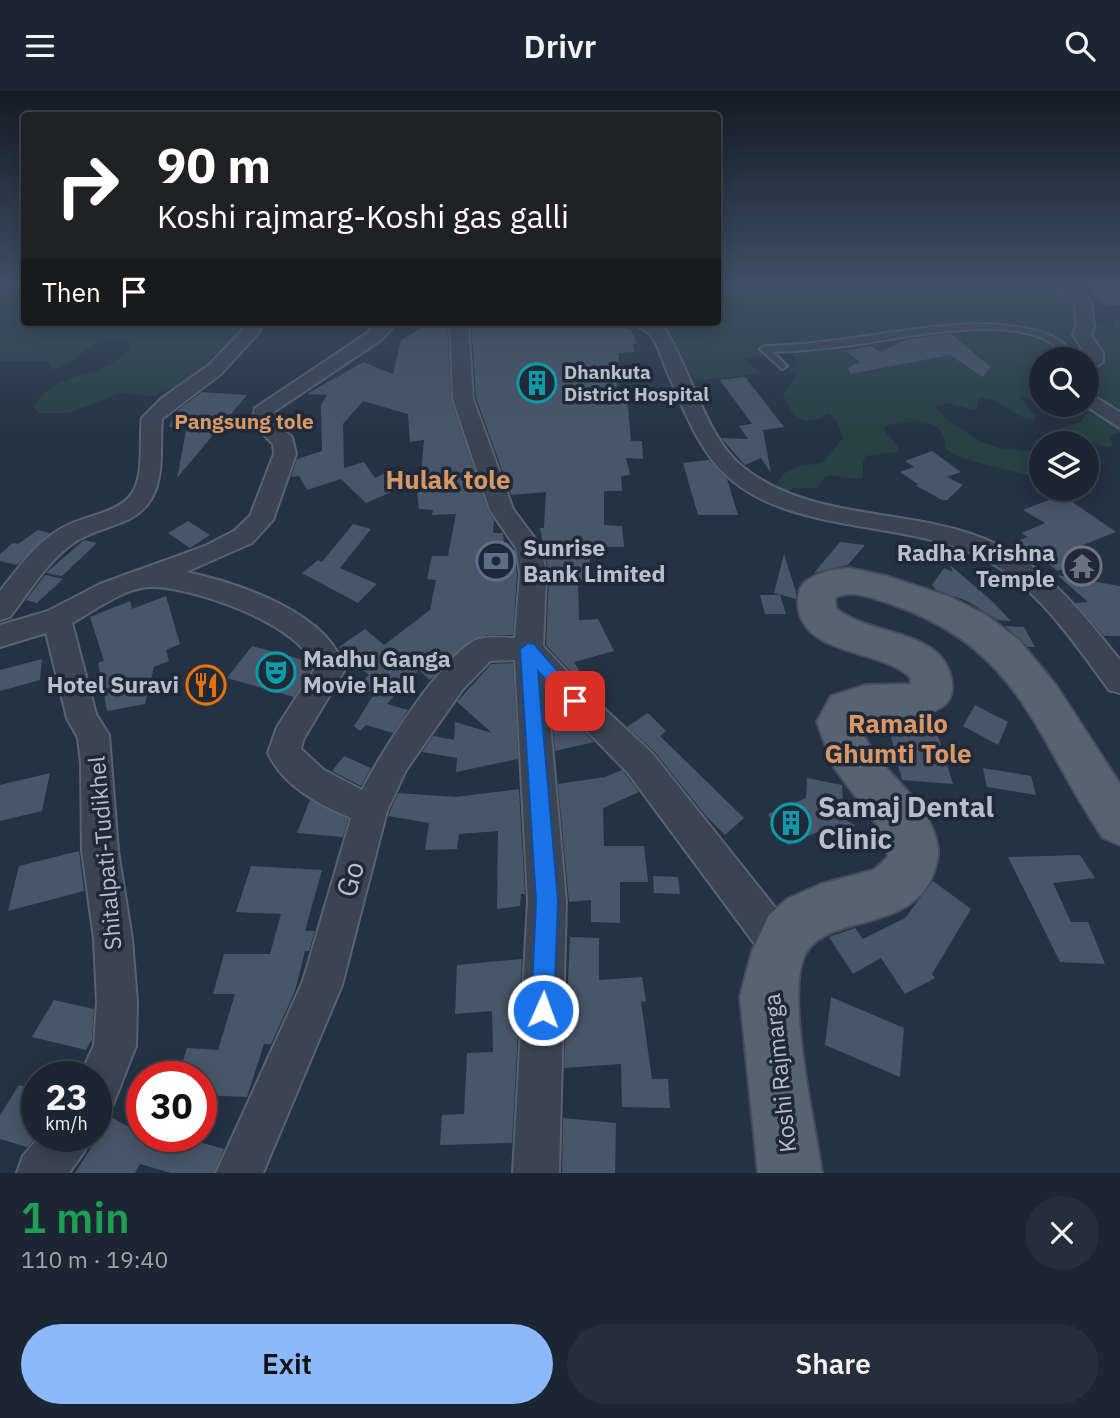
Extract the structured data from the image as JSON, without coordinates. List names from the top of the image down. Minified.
{"streets":{"main road":["Koshi Rajmarga"],"street":["Shitalpati-Tudikhel","Go"]},"districts":["Pangsung tole","Hulak tole","Ramailo Ghumti Tole"],"places":{"building":["Dhankuta District Hospital","Samaj Dental Clinic"],"bank":["Sunrise Bank Limited"],"temple":["Radha Krishna Temple"],"theatre":["Madhu Ganga Movie Hall"],"restaurant":["Hotel Suravi"]},"page":{"header":"Drivr","turn":["90 m","Koshi rajmarg-Koshi gas galli"],"then":"Then","speed":"23 km/h","limit":"30","heading":["1 min","110 m · 19:40"],"buttons":["Exit","Share"]}}
